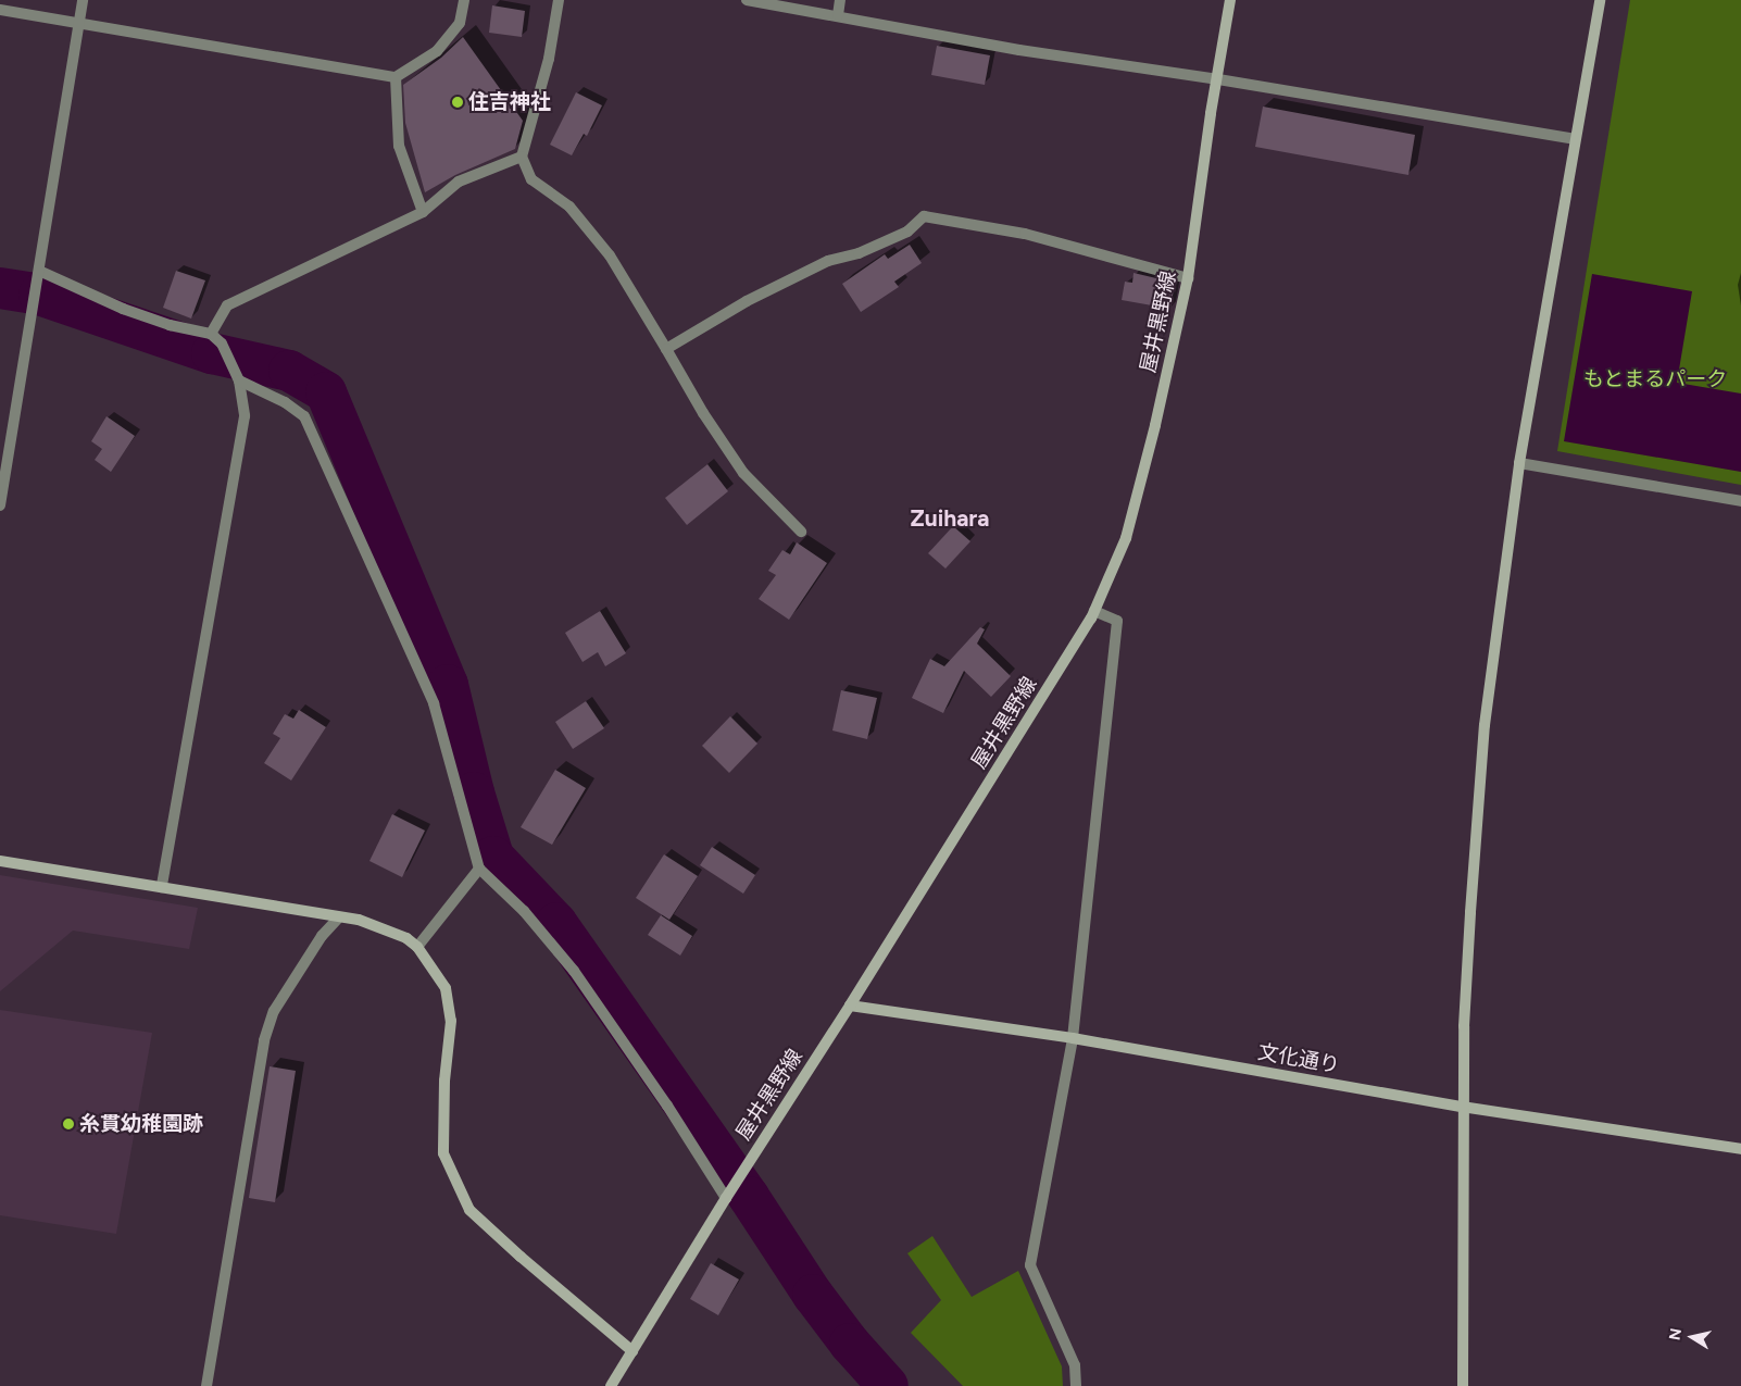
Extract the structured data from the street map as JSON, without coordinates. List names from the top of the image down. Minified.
{"streets":{"street":["屋井黒野線","文化通り"]},"crossings":[["屋井黒野線","文化通り"]],"districts":["Zuihara"],"parks":["もとまるパーク"],"places":["住吉神社","糸貫幼稚園跡"],"north":"left"}
